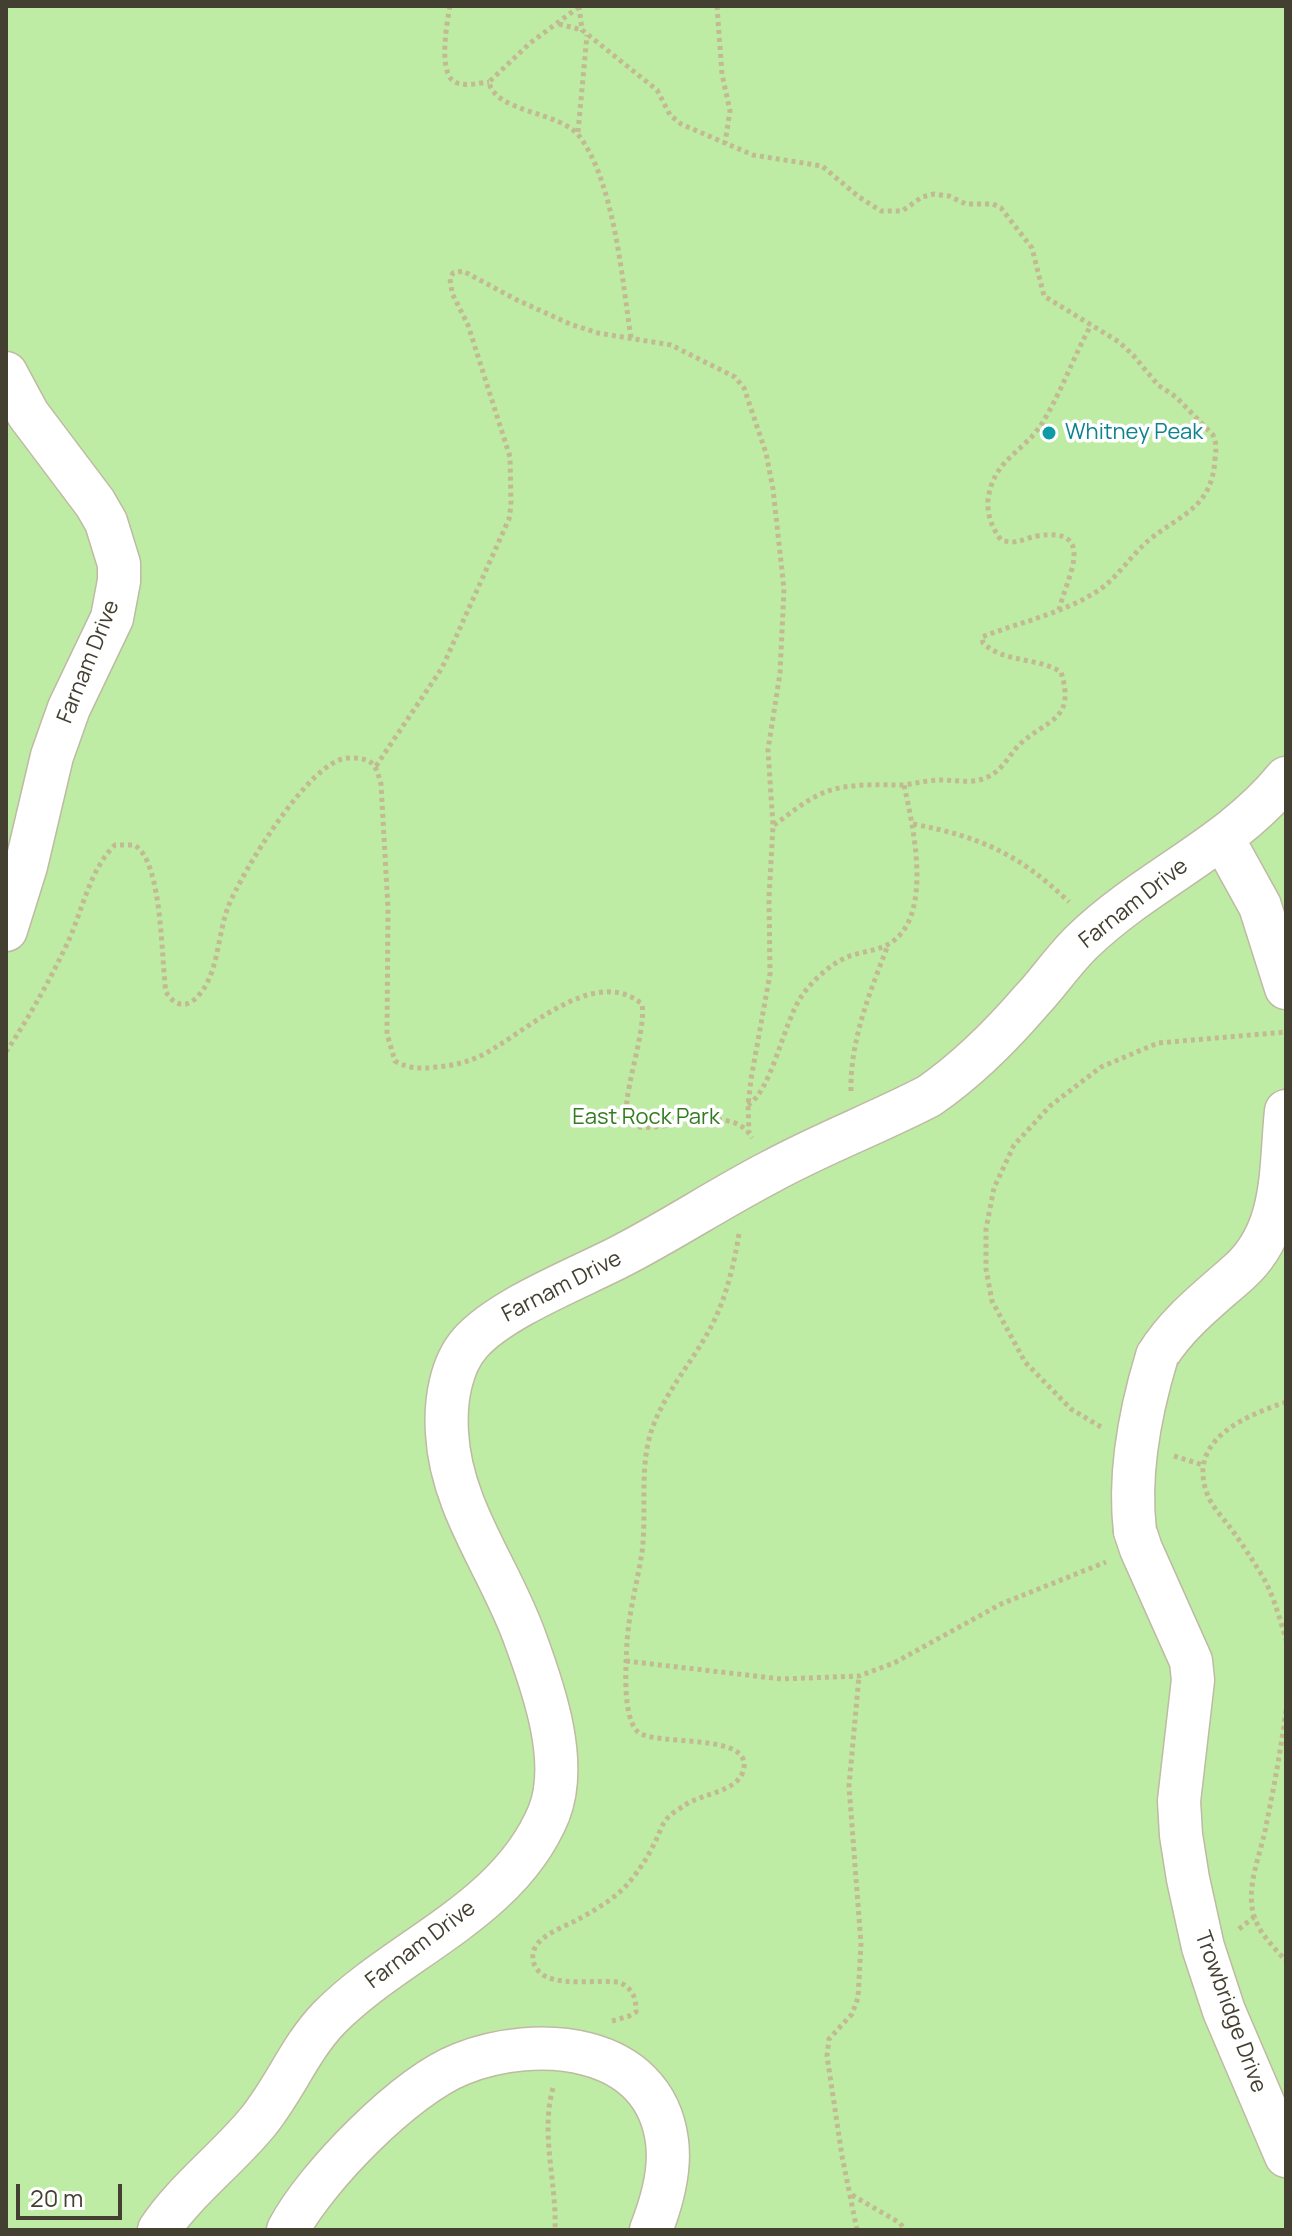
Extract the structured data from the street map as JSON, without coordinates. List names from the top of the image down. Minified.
{"streets":{"street":["Farnam Drive","Trowbridge Drive"]},"parks":["East Rock Park"],"places":["Whitney Peak"],"scale_bar":"20 m"}
